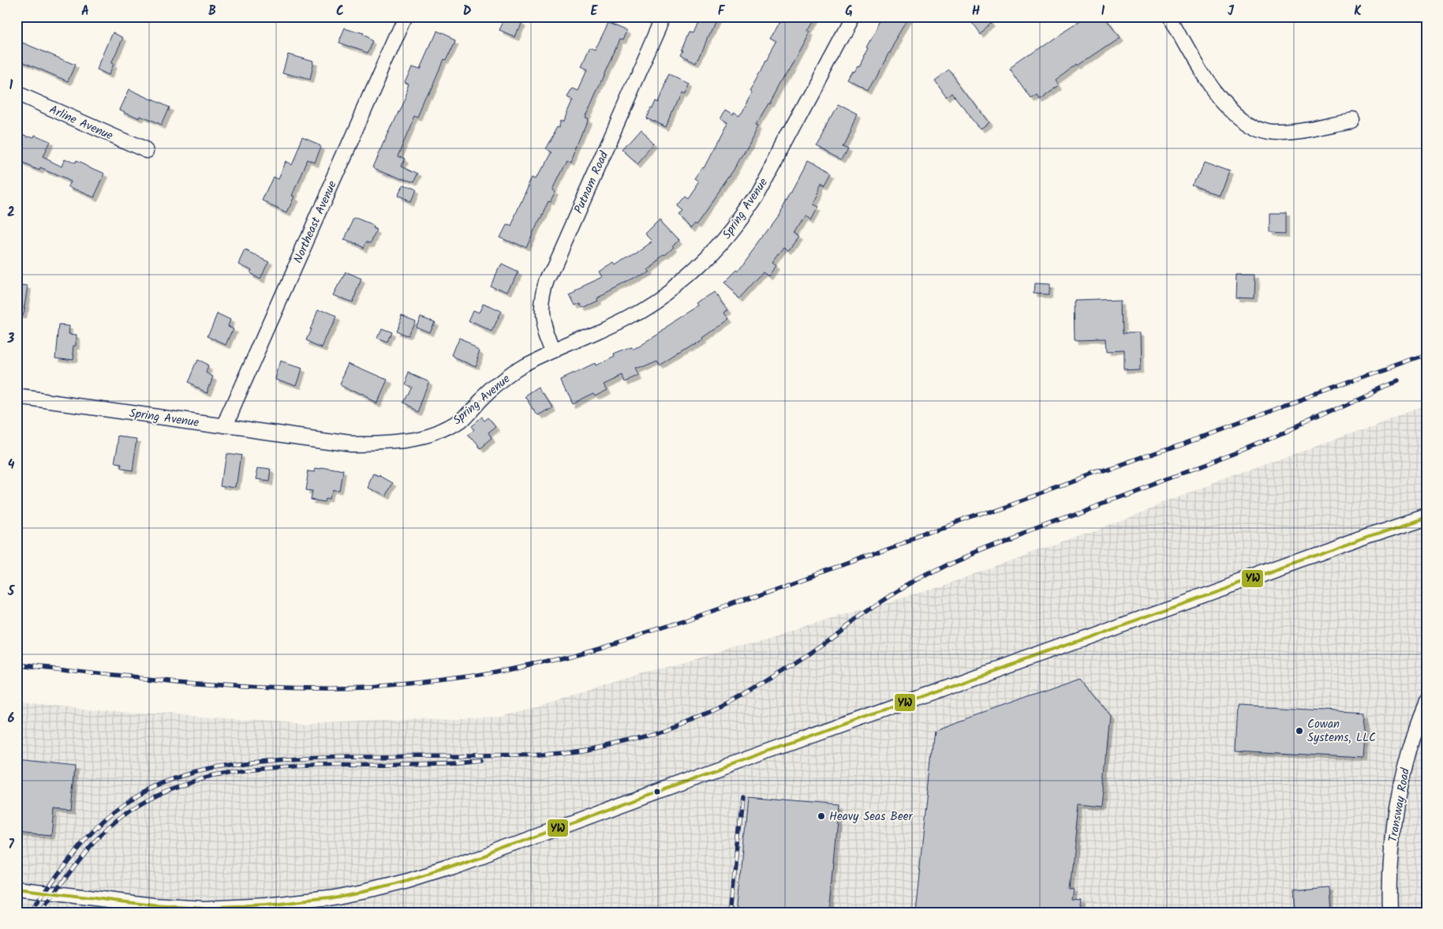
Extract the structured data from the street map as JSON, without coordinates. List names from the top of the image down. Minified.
{"streets":{"street":["Arline Avenue","Putnam Road","Spring Avenue","Northeast Avenue","Transway Road"]},"crossings":[["Putnam Road","Spring Avenue"],["Spring Avenue","Northeast Avenue"]],"places":["Cowan Systems, LLC","Heavy Seas Beer"],"lines":["transit line YW"],"grid":{"columns":["A","B","C","D","E","F","G","H","I","J","K"],"rows":["1","2","3","4","5","6","7"]}}
